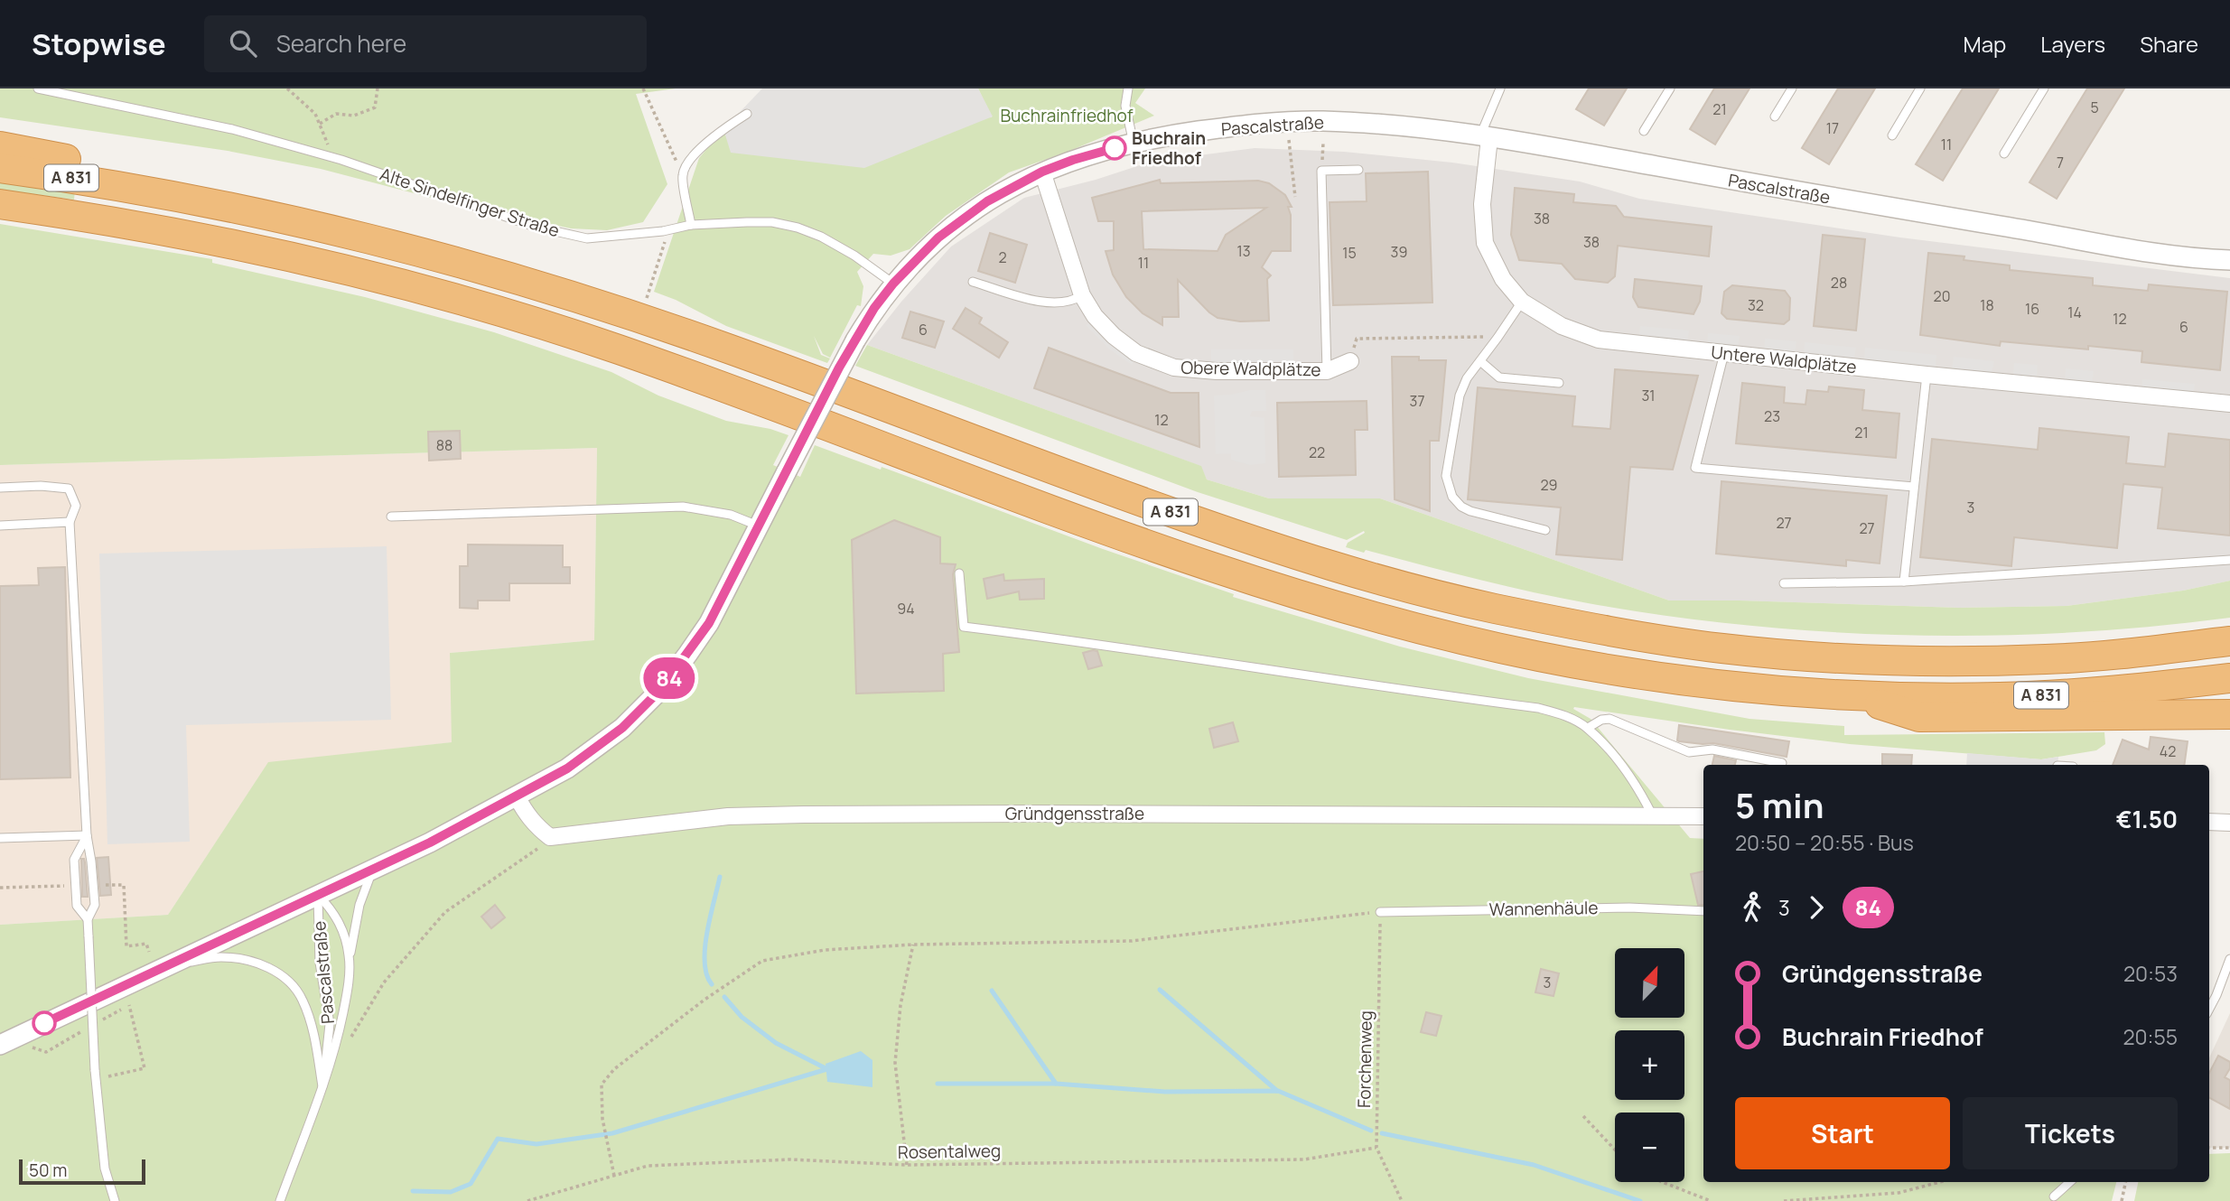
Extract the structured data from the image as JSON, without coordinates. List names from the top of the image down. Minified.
{"streets":{"highway":["A 831"],"street":["Pascalstraße","Untere Waldplätze","Obere Waldplätze","Gründgensstraße"],"lane":["Alte Sindelfinger Straße","Wannenhäule"],"path":["Forchenweg","Rosentalweg"]},"crossings":[["Pascalstraße","Alte Sindelfinger Straße"],["Pascalstraße","Untere Waldplätze"],["Pascalstraße","Obere Waldplätze"],["Wannenhäule","Forchenweg"],["Forchenweg","Rosentalweg"]],"parks":["Buchrainfriedhof"],"places":["Buchrain Friedhof"],"lines":["bus line 84"],"house_numbers":["5","21","17","11","7","38","38","13","39","15","2","11","28","20","32","18","16","14","12","6","6","31","37","23","12","21","88","22","29","3","27","27","94","42","3"],"scale_bar":"50 m","north":"top right","page":{"header":"Stopwise","search":"Search here","nav":["Map","Layers","Share"],"on_map":"84","heading":["5 min","20:50 – 20:55 · Bus","€1.50"],"legs":["3","84"],"list":[{"name":"Gründgensstraße","value":"20:53"},{"name":"Buchrain Friedhof","value":"20:55"}],"map_buttons":["+","−"],"buttons":["Start","Tickets"],"scale":"50 m"}}
